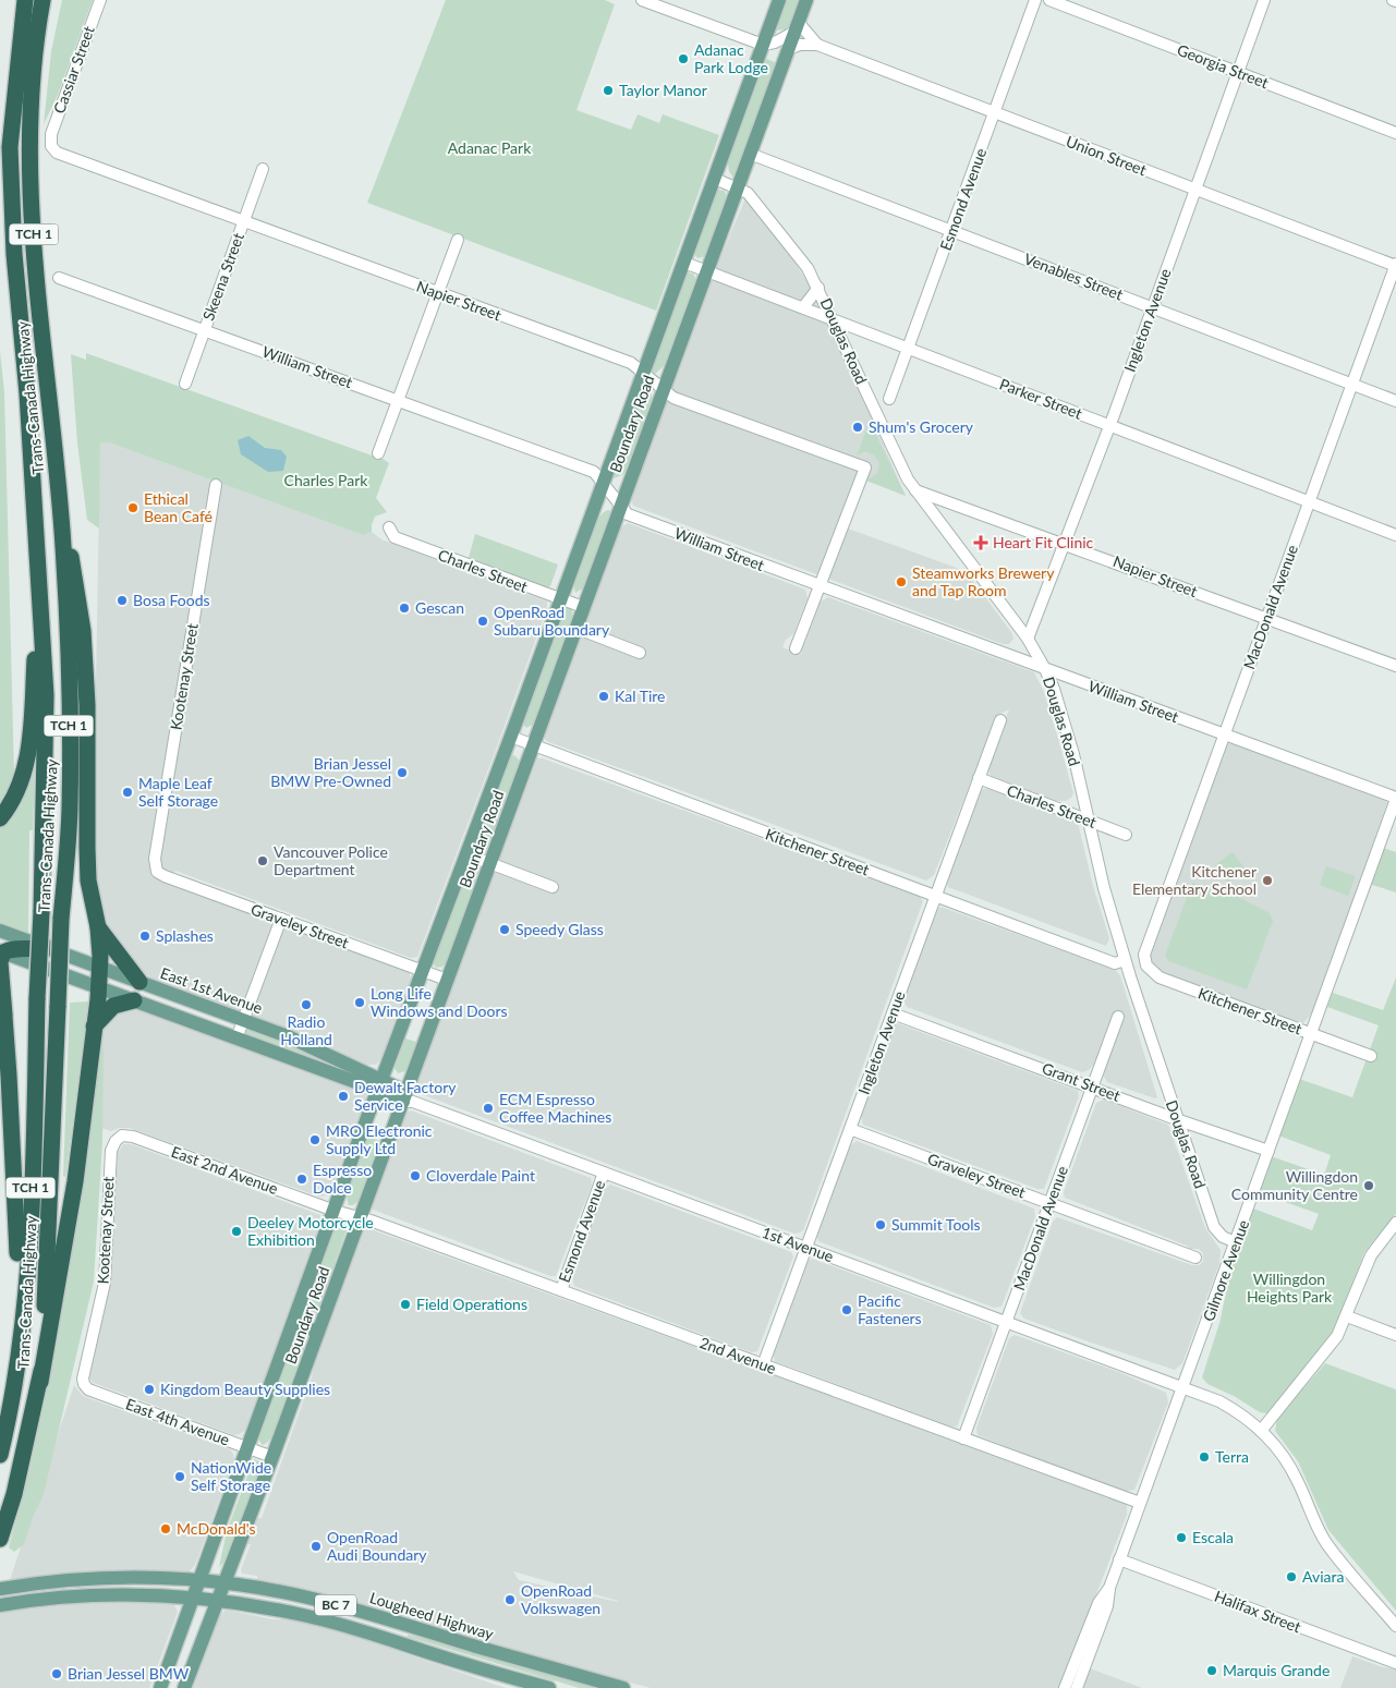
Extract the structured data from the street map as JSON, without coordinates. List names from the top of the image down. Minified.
{"streets":{"highway":["TCH 1","Trans-Canada Highway"],"main road":["Boundary Road","East 1st Avenue","BC 7","Lougheed Highway"],"street":["Georgia Street","Cassiar Street","Union Street","Esmond Avenue","Skeena Street","Venables Street","Napier Street","Ingleton Avenue","Douglas Road","William Street","Parker Street","Charles Street","MacDonald Avenue","Kootenay Street","Kitchener Street","Graveley Street","Grant Street","East 2nd Avenue","1st Avenue","Gilmore Avenue","2nd Avenue","East 4th Avenue","Halifax Street"]},"crossings":[["Georgia Street","Ingleton Avenue"],["Cassiar Street","Napier Street"],["Union Street","Esmond Avenue"],["Union Street","Ingleton Avenue"],["Union Street","Boundary Road"],["Union Street","MacDonald Avenue"],["Esmond Avenue","Venables Street"],["Esmond Avenue","Parker Street"],["Esmond Avenue","1st Avenue"],["Esmond Avenue","2nd Avenue"],["Skeena Street","Napier Street"],["Skeena Street","William Street"],["Venables Street","Ingleton Avenue"],["Venables Street","Boundary Road"],["Venables Street","MacDonald Avenue"],["Napier Street","Ingleton Avenue"],["Napier Street","Douglas Road"],["Napier Street","William Street"],["Napier Street","Boundary Road"],["Napier Street","MacDonald Avenue"],["Ingleton Avenue","Douglas Road"],["Ingleton Avenue","Parker Street"],["Ingleton Avenue","Charles Street"],["Ingleton Avenue","Kitchener Street"],["Ingleton Avenue","Graveley Street"],["Ingleton Avenue","Grant Street"],["Ingleton Avenue","1st Avenue"],["Ingleton Avenue","2nd Avenue"],["Douglas Road","William Street"],["Douglas Road","Parker Street"],["Douglas Road","Boundary Road"],["Douglas Road","Charles Street"],["Douglas Road","Kitchener Street"],["Douglas Road","Grant Street"],["Douglas Road","Gilmore Avenue"],["William Street","Boundary Road"],["William Street","MacDonald Avenue"],["William Street","Gilmore Avenue"],["Parker Street","Boundary Road"],["Parker Street","MacDonald Avenue"],["Boundary Road","Charles Street"],["Boundary Road","Kitchener Street"],["Boundary Road","Graveley Street"],["Boundary Road","East 1st Avenue"],["Boundary Road","East 2nd Avenue"],["Boundary Road","1st Avenue"],["Boundary Road","2nd Avenue"],["Boundary Road","East 4th Avenue"],["Boundary Road","BC 7"],["Boundary Road","Lougheed Highway"],["MacDonald Avenue","Kitchener Street"],["MacDonald Avenue","Graveley Street"],["MacDonald Avenue","Grant Street"],["MacDonald Avenue","1st Avenue"],["MacDonald Avenue","2nd Avenue"],["Kootenay Street","Graveley Street"],["Kootenay Street","East 2nd Avenue"],["Kootenay Street","East 4th Avenue"],["Kitchener Street","Gilmore Avenue"],["East 1st Avenue","1st Avenue"],["Grant Street","Gilmore Avenue"],["East 2nd Avenue","2nd Avenue"],["1st Avenue","Gilmore Avenue"],["Gilmore Avenue","2nd Avenue"],["Gilmore Avenue","Halifax Street"]],"parks":["Adanac Park","Charles Park","Willingdon Heights Park"],"places":{"other":["Adanac Park Lodge","Taylor Manor","Shum's Grocery","Ethical Bean Café","Steamworks Brewery and Tap Room","Bosa Foods","Gescan","OpenRoad Subaru Boundary","Kal Tire","Brian Jessel BMW Pre-Owned","Maple Leaf Self Storage","Vancouver Police Department","Kitchener Elementary School","Speedy Glass","Splashes","Long Life Windows and Doors","Radio Holland","Dewalt Factory Service","ECM Espresso Coffee Machines","MRO Electronic Supply Ltd","Cloverdale Paint","Espresso Dolce","Willingdon Community Centre","Summit Tools","Deeley Motorcycle Exhibition","Field Operations","Pacific Fasteners","Kingdom Beauty Supplies","Terra","NationWide Self Storage","McDonald's","Escala","OpenRoad Audi Boundary","Aviara","OpenRoad Volkswagen","Marquis Grande","Brian Jessel BMW"],"health":["Heart Fit Clinic"]}}
